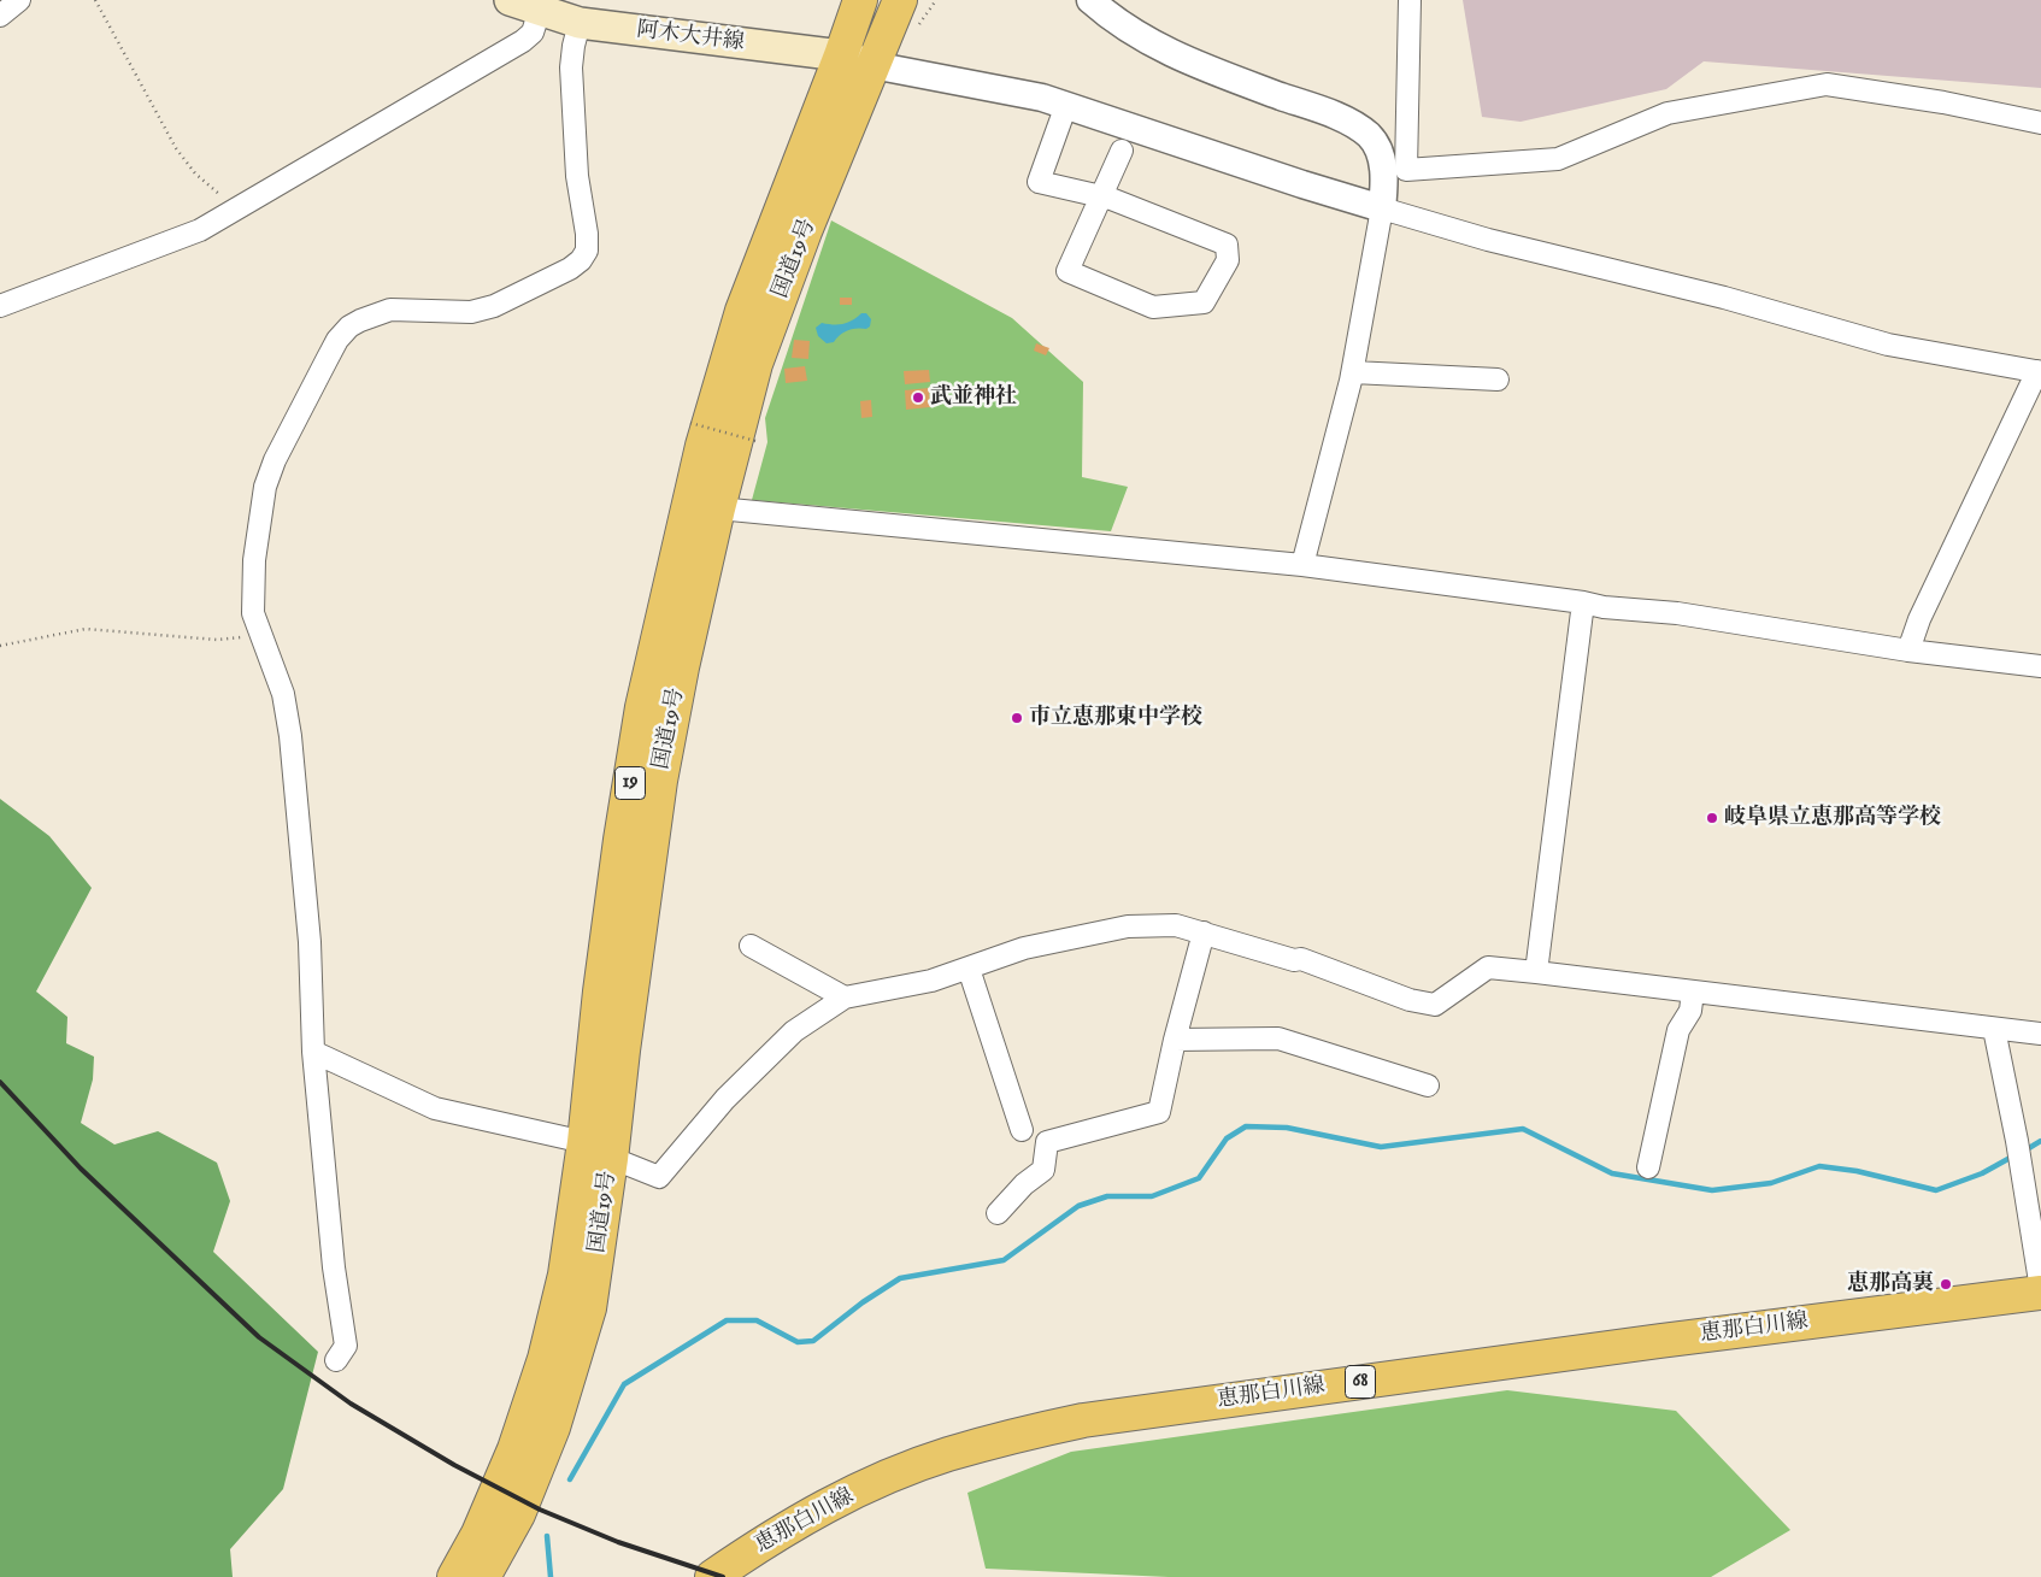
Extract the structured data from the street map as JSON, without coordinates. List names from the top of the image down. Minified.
{"streets":{"main road":["阿木大井線","国道19号","19","恵那白川線","68"]},"crossings":[["阿木大井線","国道19号"]],"places":["武並神社","市立恵那東中学校","岐阜県立恵那高等学校","恵那高裏"]}
